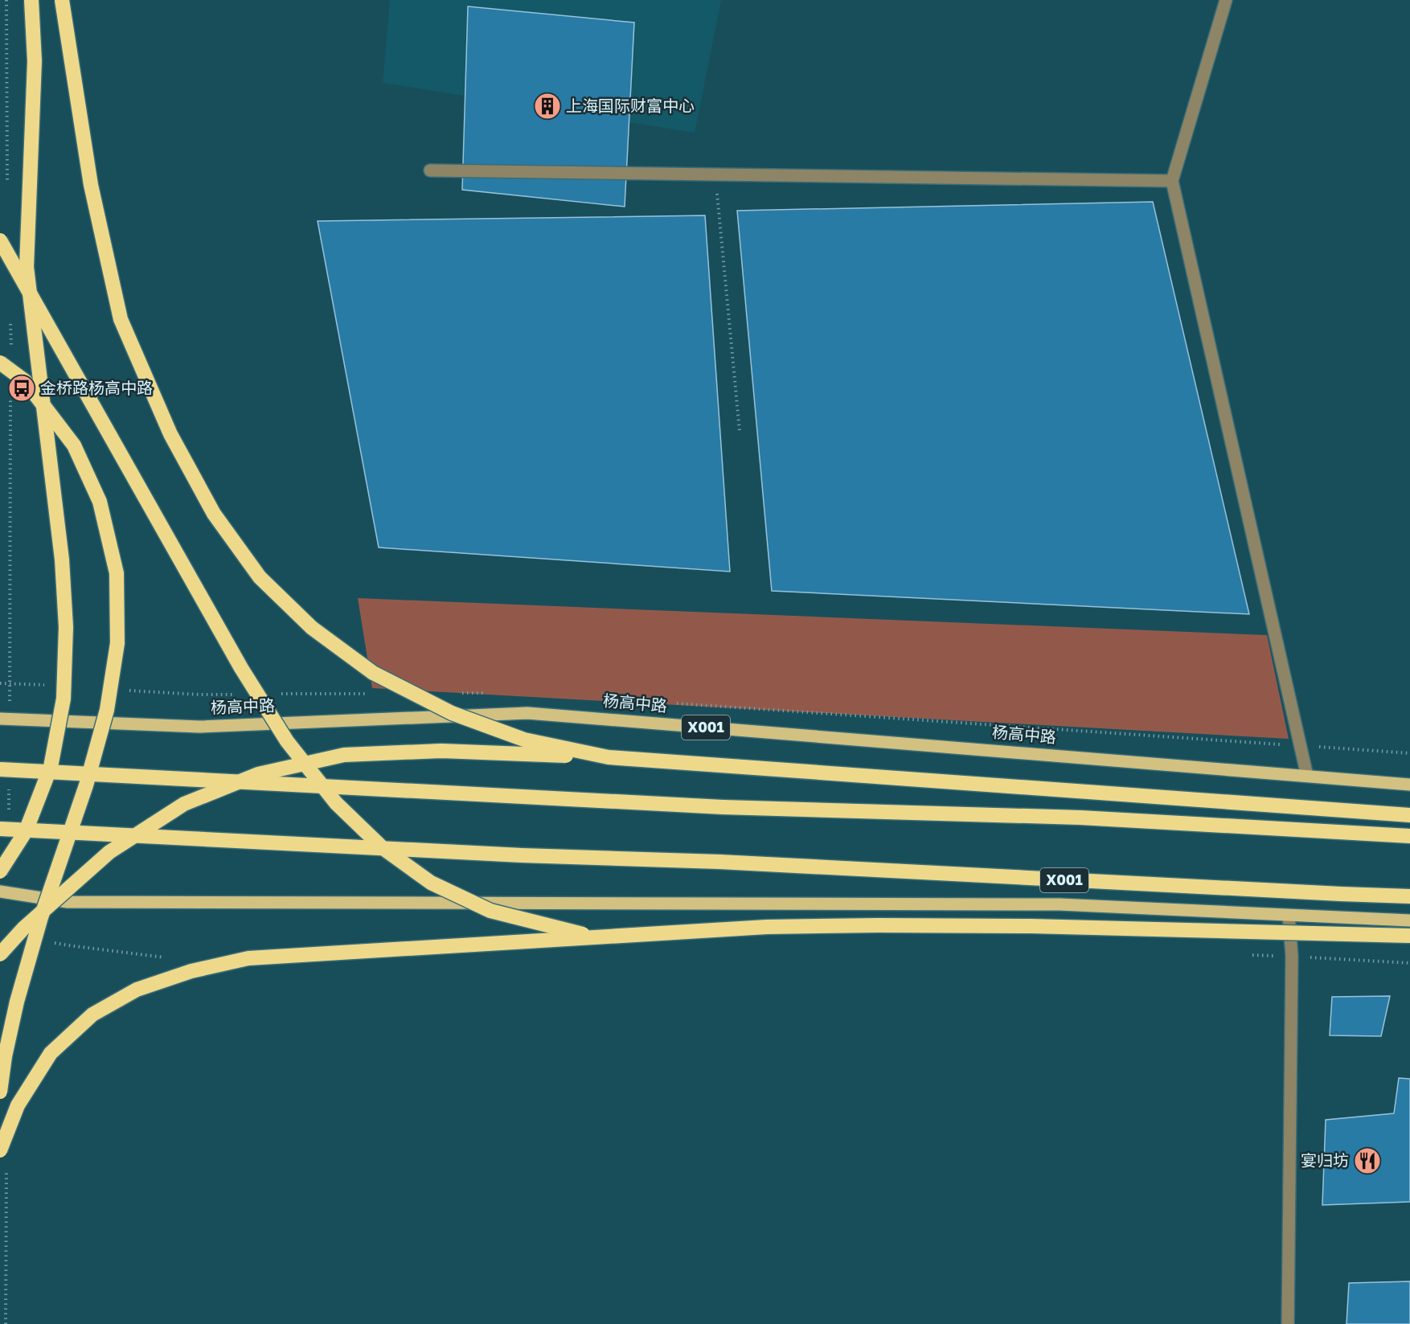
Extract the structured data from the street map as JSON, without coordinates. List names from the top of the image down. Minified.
{"streets":{"highway":["X001"],"main road":["杨高中路"]},"places":{"building":["上海国际财富中心"],"bus stop":["金桥路杨高中路"],"restaurant":["宴归坊"]}}
